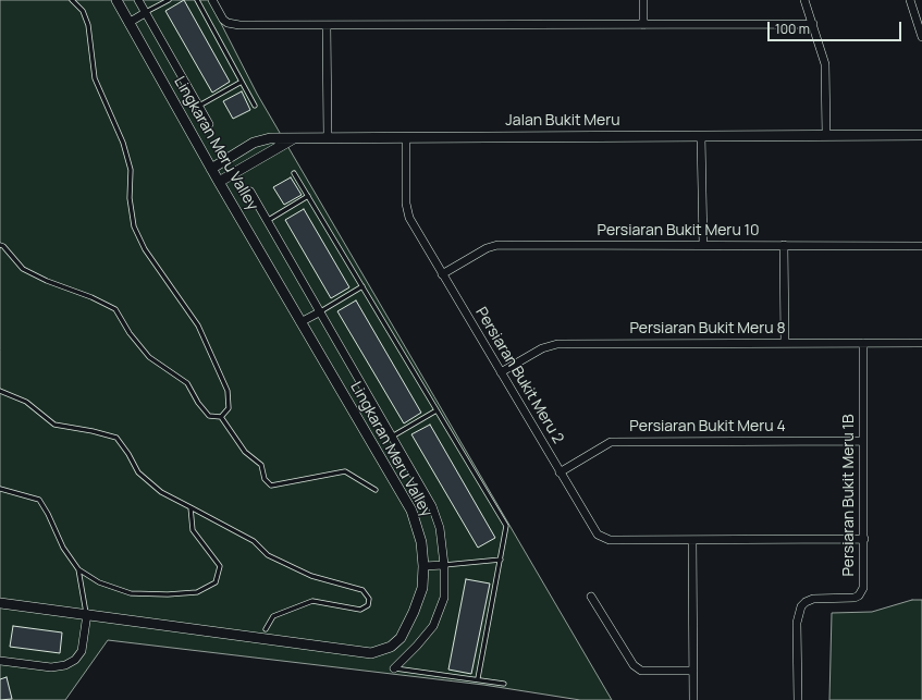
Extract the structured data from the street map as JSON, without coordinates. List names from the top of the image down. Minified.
{"streets":{"street":["Jalan Bukit Meru","Lingkaran Meru Valley","Persiaran Bukit Meru 10","Persiaran Bukit Meru 8","Persiaran Bukit Meru 2","Persiaran Bukit Meru 4","Persiaran Bukit Meru 1B"]},"crossings":[["Jalan Bukit Meru","Lingkaran Meru Valley"],["Jalan Bukit Meru","Persiaran Bukit Meru 2"],["Persiaran Bukit Meru 10","Persiaran Bukit Meru 2"],["Persiaran Bukit Meru 8","Persiaran Bukit Meru 2"],["Persiaran Bukit Meru 8","Persiaran Bukit Meru 1B"],["Persiaran Bukit Meru 2","Persiaran Bukit Meru 4"],["Persiaran Bukit Meru 2","Persiaran Bukit Meru 1B"],["Persiaran Bukit Meru 4","Persiaran Bukit Meru 1B"]],"scale_bar":"100 m"}
